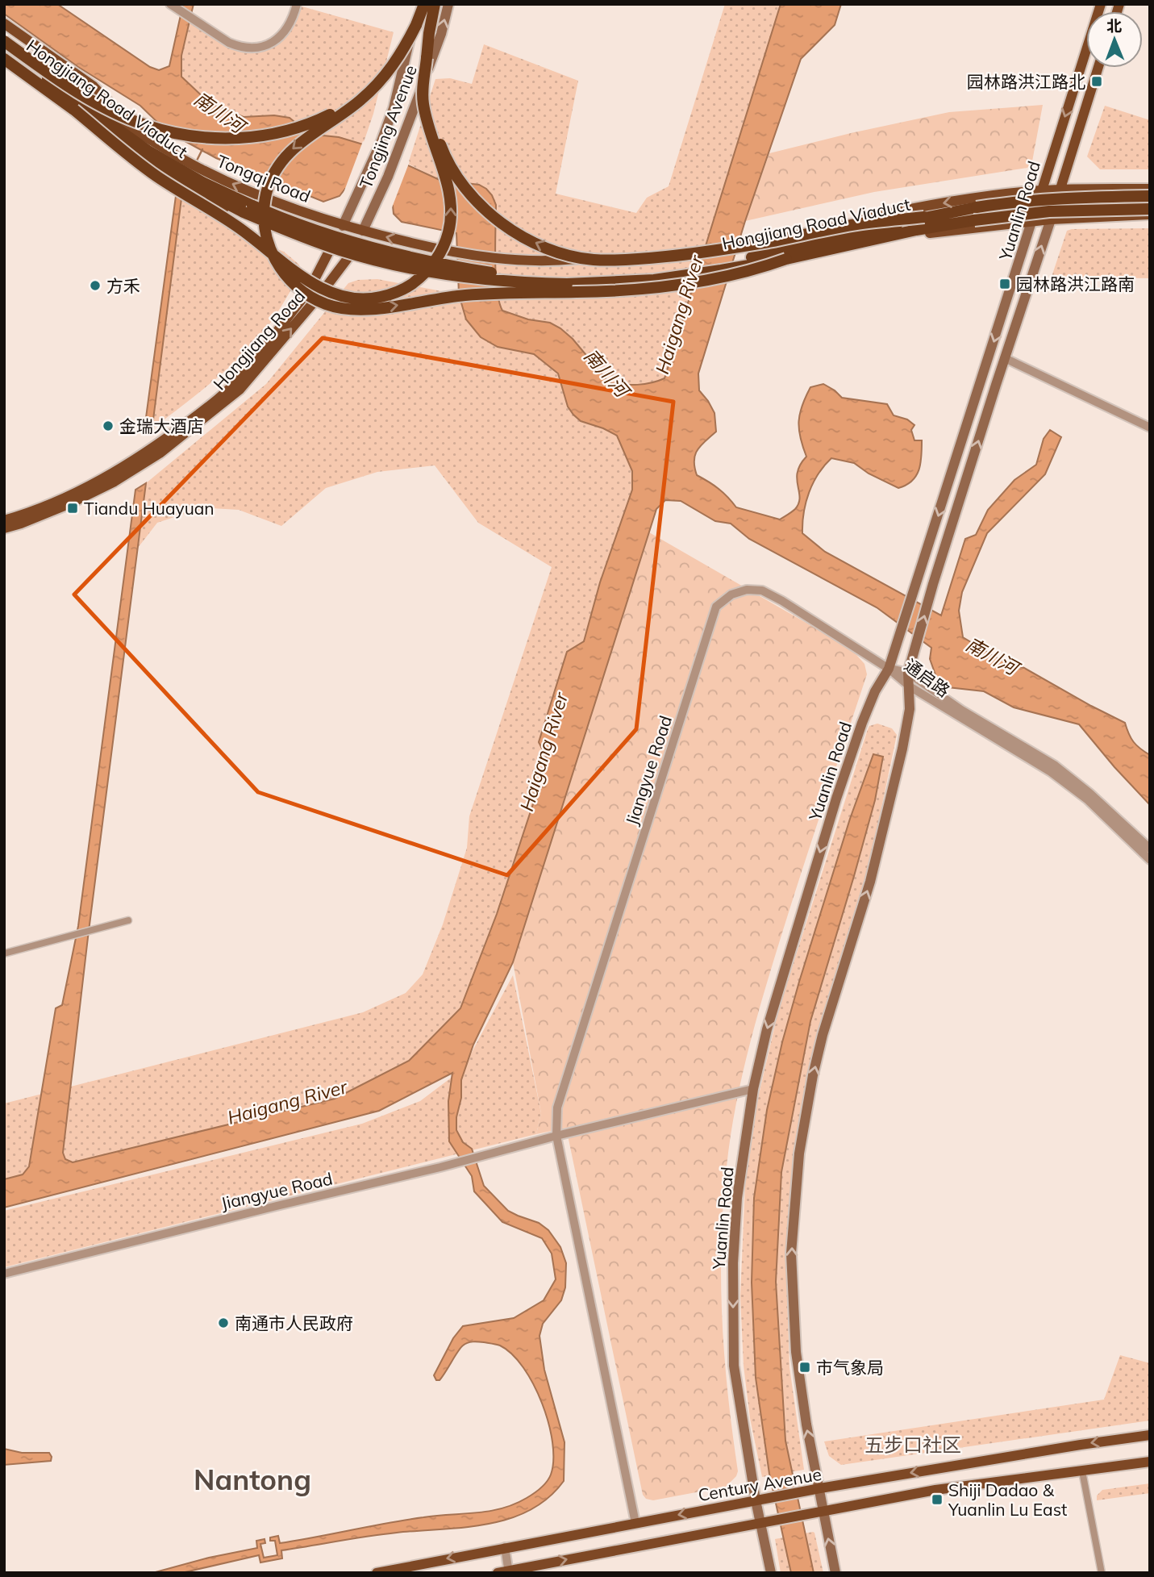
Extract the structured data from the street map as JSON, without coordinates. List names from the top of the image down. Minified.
{"streets":{"highway":["Hongjiang Road Viaduct","Tongjing Avenue"],"main road":["Tongqi Road","Yuanlin Road","Hongjiang Road","Century Avenue"],"street":["通启路","Jiangyue Road"]},"crossings":[["Hongjiang Road Viaduct","Tongqi Road"],["Tongjing Avenue","Tongqi Road"],["Tongjing Avenue","Hongjiang Road"],["Tongqi Road","Yuanlin Road"],["Yuanlin Road","通启路"],["Yuanlin Road","Jiangyue Road"],["Yuanlin Road","Century Avenue"],["通启路","Jiangyue Road"],["Jiangyue Road","Century Avenue"]],"districts":["五步口社区","Nantong"],"water":["南川河","Haigang River"],"places":{"transit":["园林路洪江路北","园林路洪江路南","Tiandu Huayuan","市气象局","Shiji Dadao & Yuanlin Lu East"],"other":["方禾","金瑞大酒店","南通市人民政府"]},"north":"top"}
